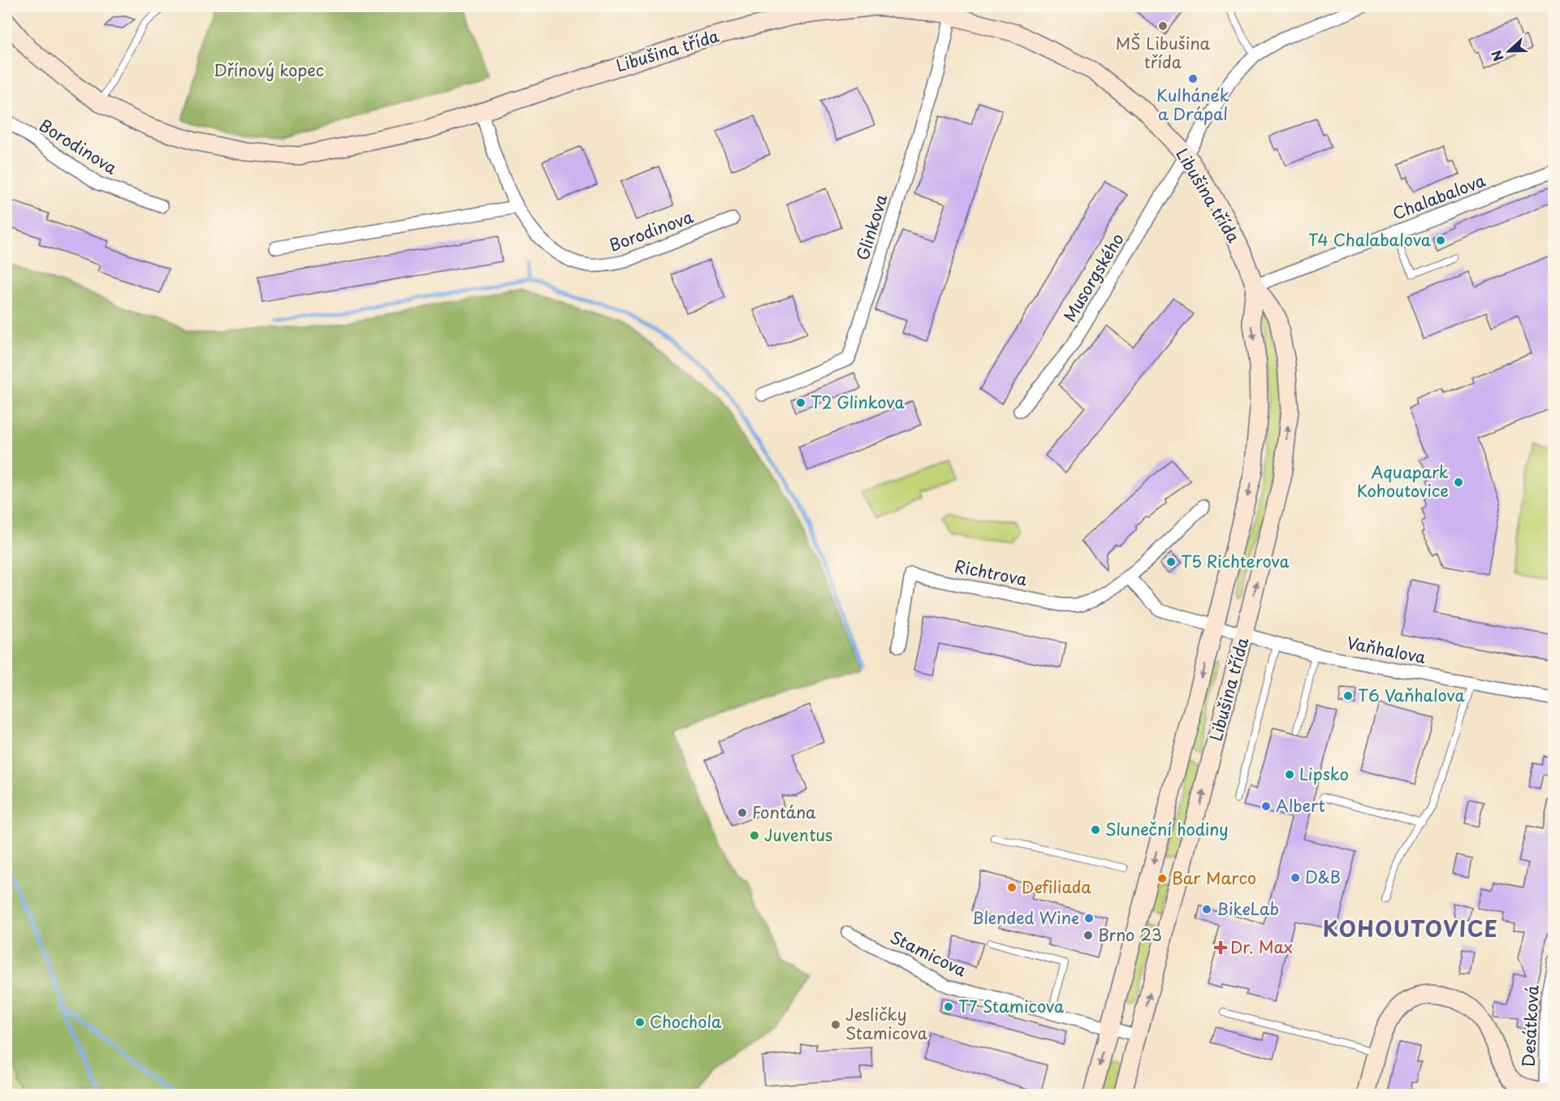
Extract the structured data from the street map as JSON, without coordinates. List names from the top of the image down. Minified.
{"streets":{"street":["Libušina třída","Borodinova","Chalabalova","Glinkova","Musorgského","Richtrova","Vaňhalova","Stamicova","Desátková"]},"crossings":[["Libušina třída","Borodinova"],["Libušina třída","Chalabalova"],["Libušina třída","Glinkova"],["Libušina třída","Musorgského"],["Libušina třída","Vaňhalova"],["Libušina třída","Stamicova"]],"districts":["KOHOUTOVICE"],"parks":["Dřínový kopec"],"places":{"other":["MŠ Libušina třída","Kulhánek a Drápal","T4 Chalabalova","T2 Glinkova","Aquapark Kohoutovice","T5 Richterova","T6 Vaňhalova","Lipsko","Albert","Fontána","Sluneční hodiny","Juventus","D&B","Bar Marco","Defiliada","BikeLab","Blended Wine","Brno 23","T7 Stamicova","Chochola","Jesličky Stamicova"],"health":["Dr. Max"]},"north":"left"}
